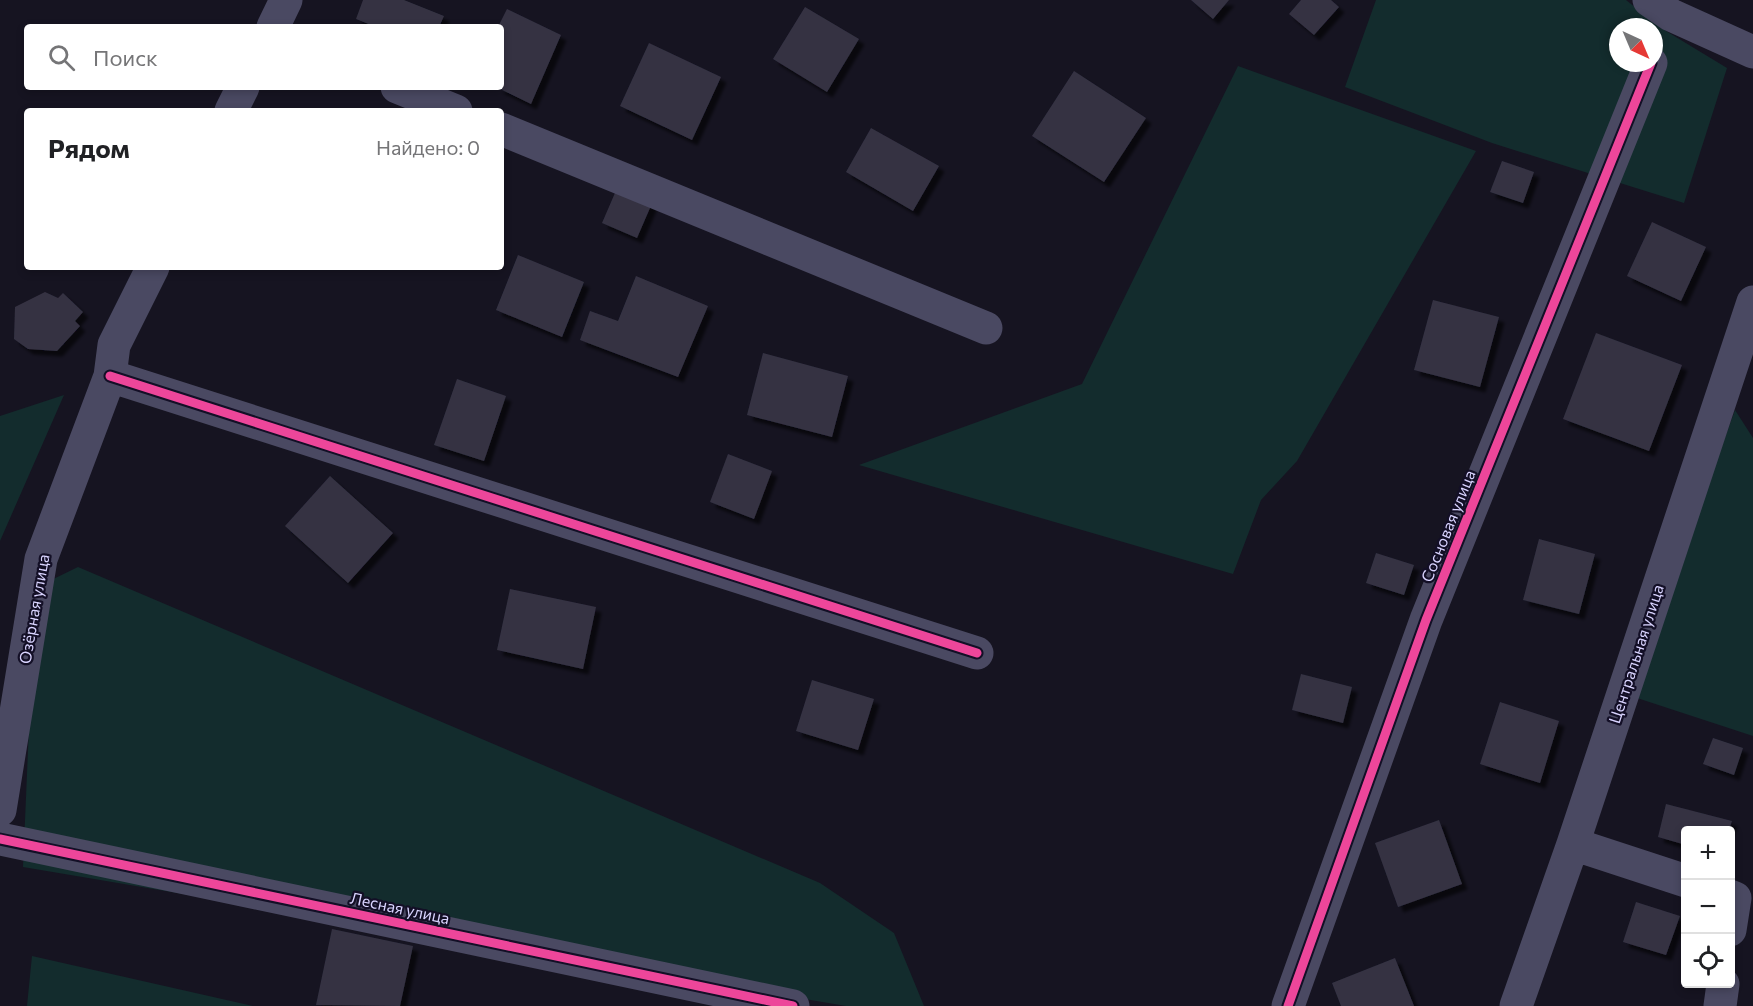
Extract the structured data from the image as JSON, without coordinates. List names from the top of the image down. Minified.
{"streets":{"street":["Сосновая улица","Озёрная улица","Центральная улица","Лесная улица"]},"north":"bottom right","page":{"search":"Поиск","heading":["Рядом","Найдено: 0"],"map_buttons":["+","−"]}}
